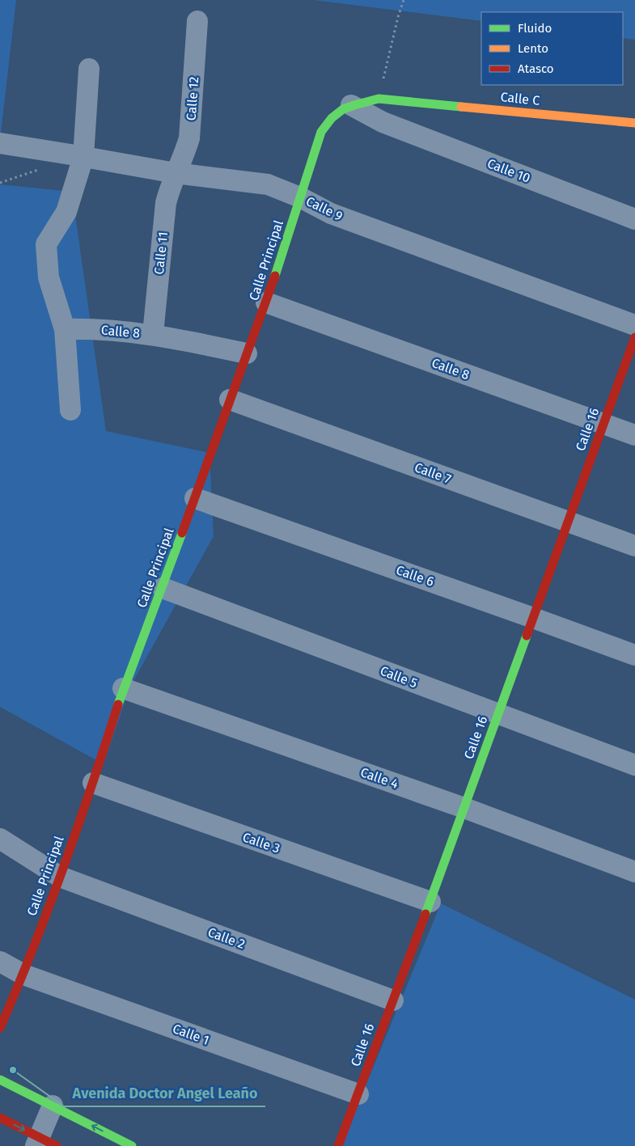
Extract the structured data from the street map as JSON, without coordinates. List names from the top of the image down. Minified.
{"streets":{"street":["Calle 12","Calle C","Calle 10","Calle 9","Calle 11","Calle Principal","Calle 8","Calle 16","Calle 7","Calle 6","Calle 5","Calle 4","Calle 3","Calle 2","Calle 1"]},"crossings":[["Calle 12","Calle 9"],["Calle 12","Calle 11"],["Calle C","Calle 10"],["Calle C","Calle Principal"],["Calle 9","Calle 11"],["Calle 9","Calle Principal"],["Calle 11","Calle 8"],["Calle Principal","Calle 8"],["Calle Principal","Calle 7"],["Calle Principal","Calle 6"],["Calle Principal","Calle 5"],["Calle Principal","Calle 4"],["Calle Principal","Calle 3"],["Calle Principal","Calle 2"],["Calle Principal","Calle 1"],["Calle 8","Calle 16"],["Calle 16","Calle 7"],["Calle 16","Calle 6"],["Calle 16","Calle 5"],["Calle 16","Calle 4"],["Calle 16","Calle 3"],["Calle 16","Calle 2"],["Calle 16","Calle 1"]],"places":["Avenida Doctor Angel Leaño"],"legend":["Fluido","Lento","Atasco"]}
